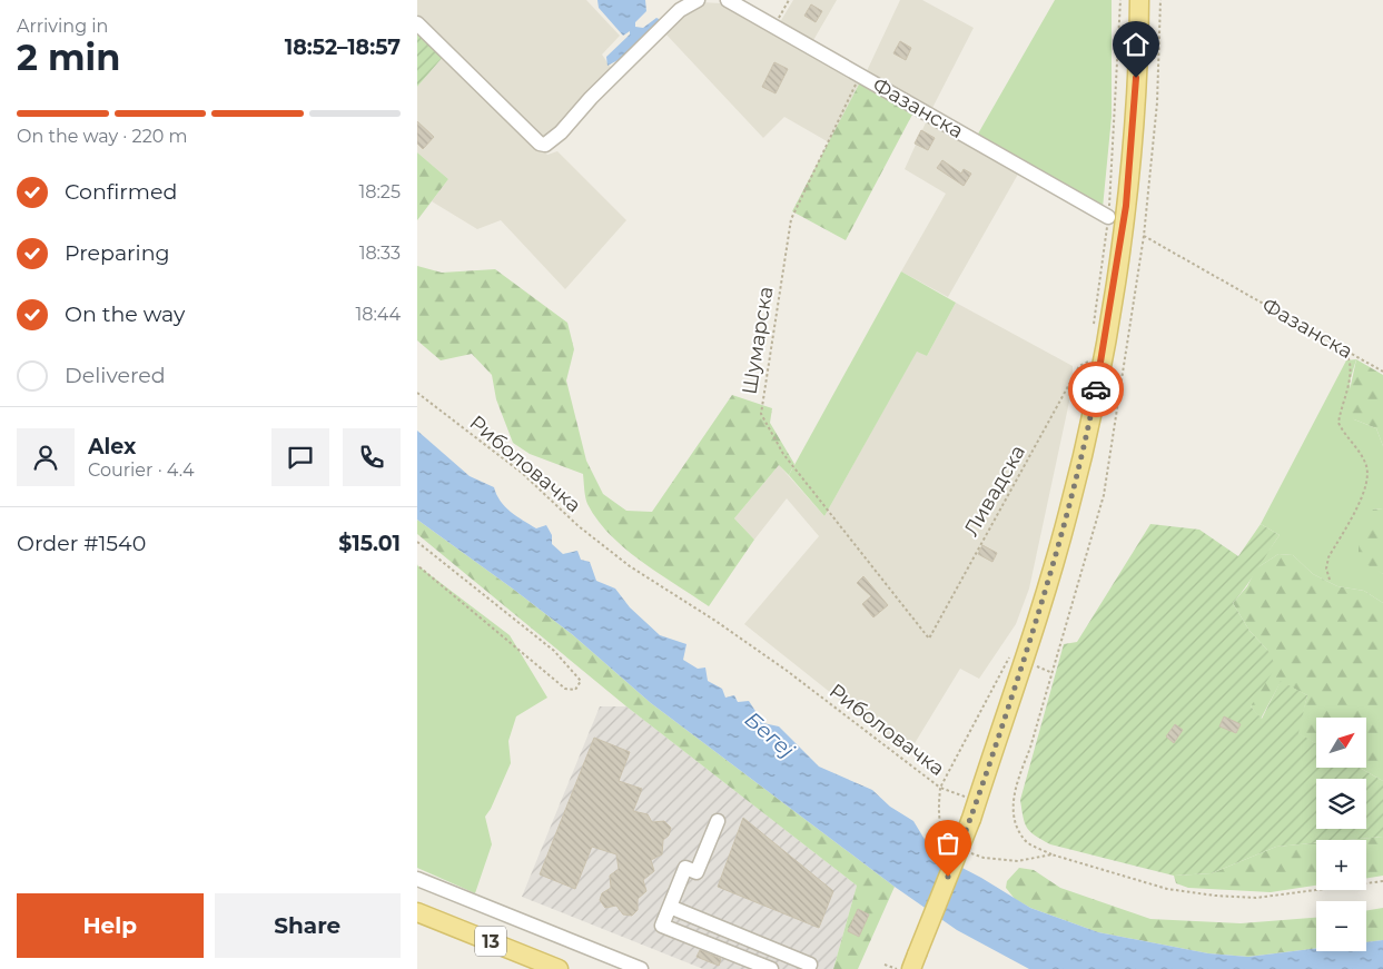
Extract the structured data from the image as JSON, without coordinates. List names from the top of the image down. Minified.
{"streets":{"main road":["13"],"street":["Фазанска"],"path":["Шумарска","Риболовачка","Ливадска"]},"crossings":[["Фазанска","Шумарска"],["Шумарска","Ливадска"]],"water":["Бегеј"],"north":"top right","page":{"heading":["2 min","Arriving in","18:52–18:57"],"panel":["Alex","Courier · 4.4","Order #1540","$15.01"],"bar":"On the way · 220 m","list":[["Confirmed","18:25"],["Preparing","18:33"],["On the way","18:44"],"Delivered"],"map_buttons":["+","−"],"buttons":["Help","Share"]}}
